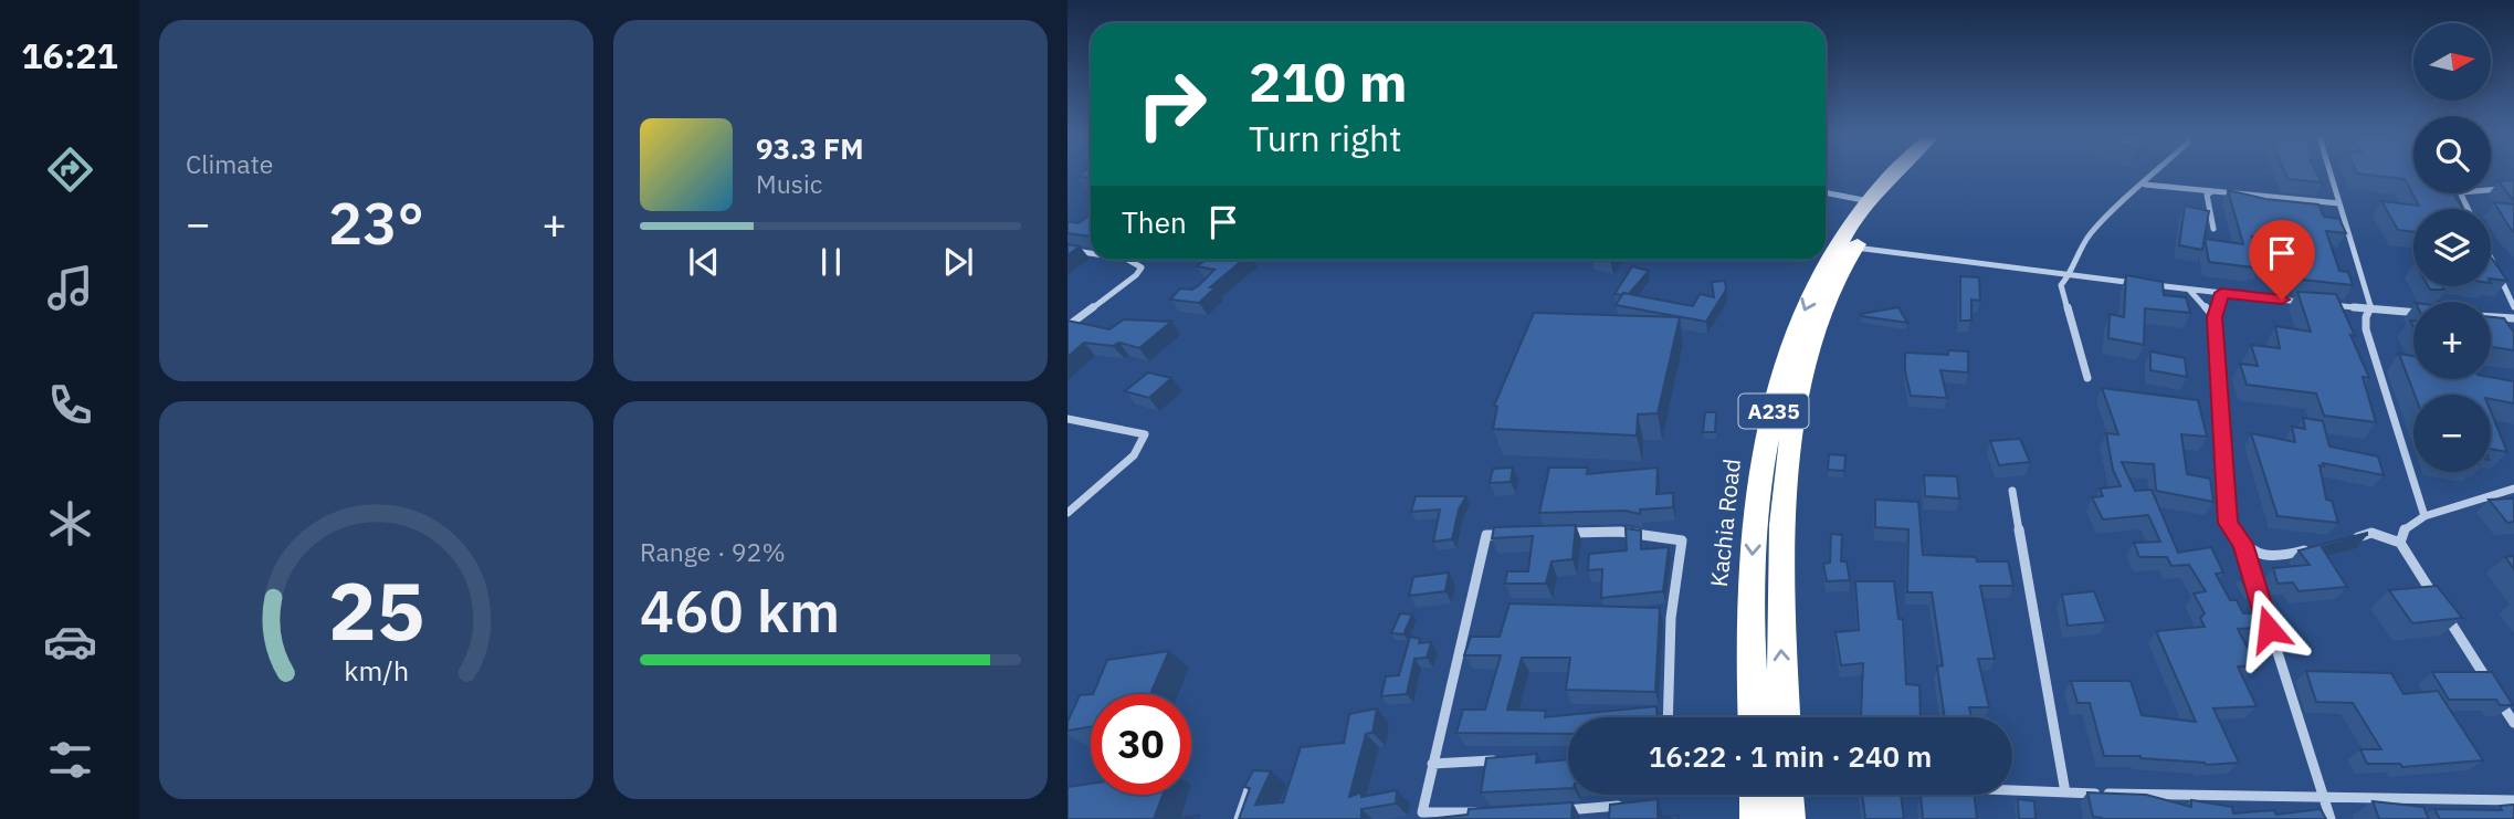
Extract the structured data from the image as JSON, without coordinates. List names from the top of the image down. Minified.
{"streets":{"highway":["A235","Kachia Road"]},"north":"right","page":{"tabs":"16:21","tile":["Climate",["Range · 92%","460 km"]],"map_buttons":["+","−"],"turn":["210 m","Turn right"],"song":["93.3 FM","Music"],"then":"Then","heat":["−","23°","+"],"limit":"30","trip":"16:22 · 1 min · 240 m","gauge":["25","km/h"]}}
